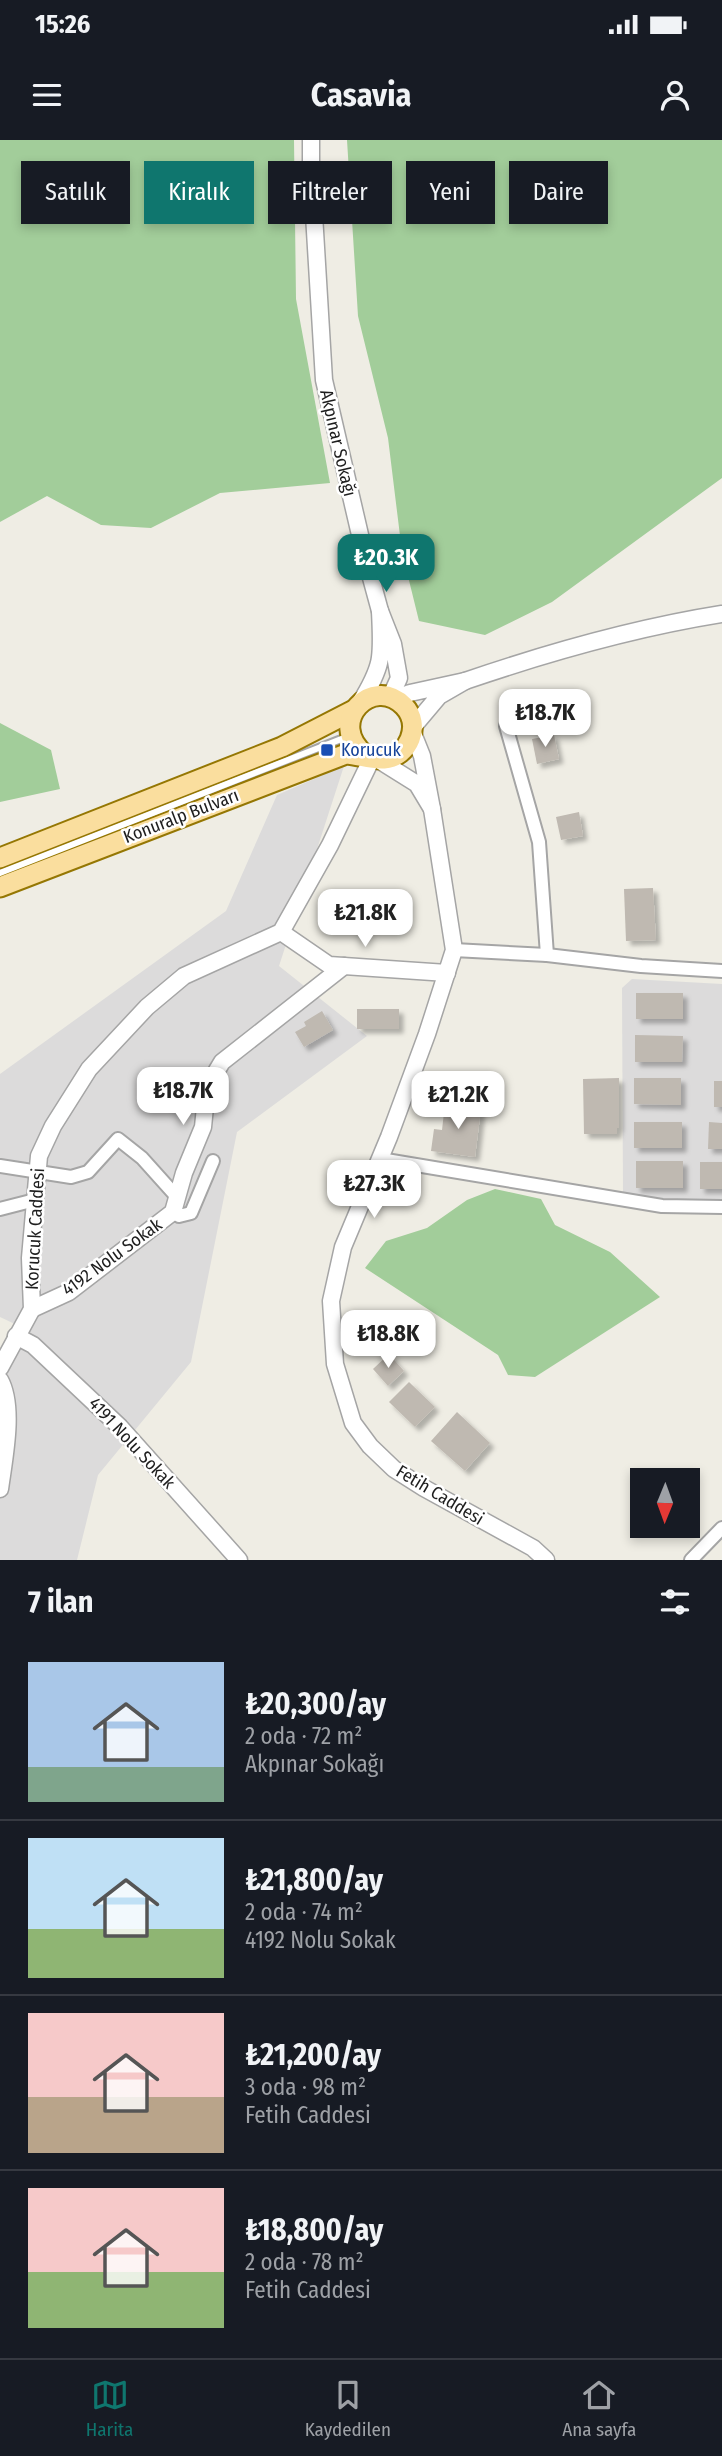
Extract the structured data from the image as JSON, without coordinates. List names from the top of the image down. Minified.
{"streets":{"main road":["Konuralp Bulvarı"],"street":["Akpınar Sokağı","Korucuk Caddesi","4192 Nolu Sokak","4191 Nolu Sokak","Fetih Caddesi"]},"crossings":[["Akpınar Sokağı","Konuralp Bulvarı"],["Akpınar Sokağı","Fetih Caddesi"],["Konuralp Bulvarı","Fetih Caddesi"],["Korucuk Caddesi","4192 Nolu Sokak"],["Korucuk Caddesi","4191 Nolu Sokak"]],"places":{"transit":["Korucuk"]},"north":"bottom","page":{"status":"15:26","header":"Casavia","chip":["Satılık","Kiralık","Filtreler","Yeni","Daire"],"price":["₺20.3K","₺18.7K","₺21.8K","₺18.7K","₺21.2K","₺27.3K","₺18.8K"],"heading":"7 ilan","list":[{"name":"₺20,300/ay","note":"2 oda · 72 m² · Akpınar Sokağı"},{"name":"₺21,800/ay","note":"2 oda · 74 m² · 4192 Nolu Sokak"},{"name":"₺21,200/ay","note":"3 oda · 98 m² · Fetih Caddesi"},{"name":"₺18,800/ay","note":"2 oda · 78 m² · Fetih Caddesi"}],"tabs":["Harita","Kaydedilen","Ana sayfa"]}}
